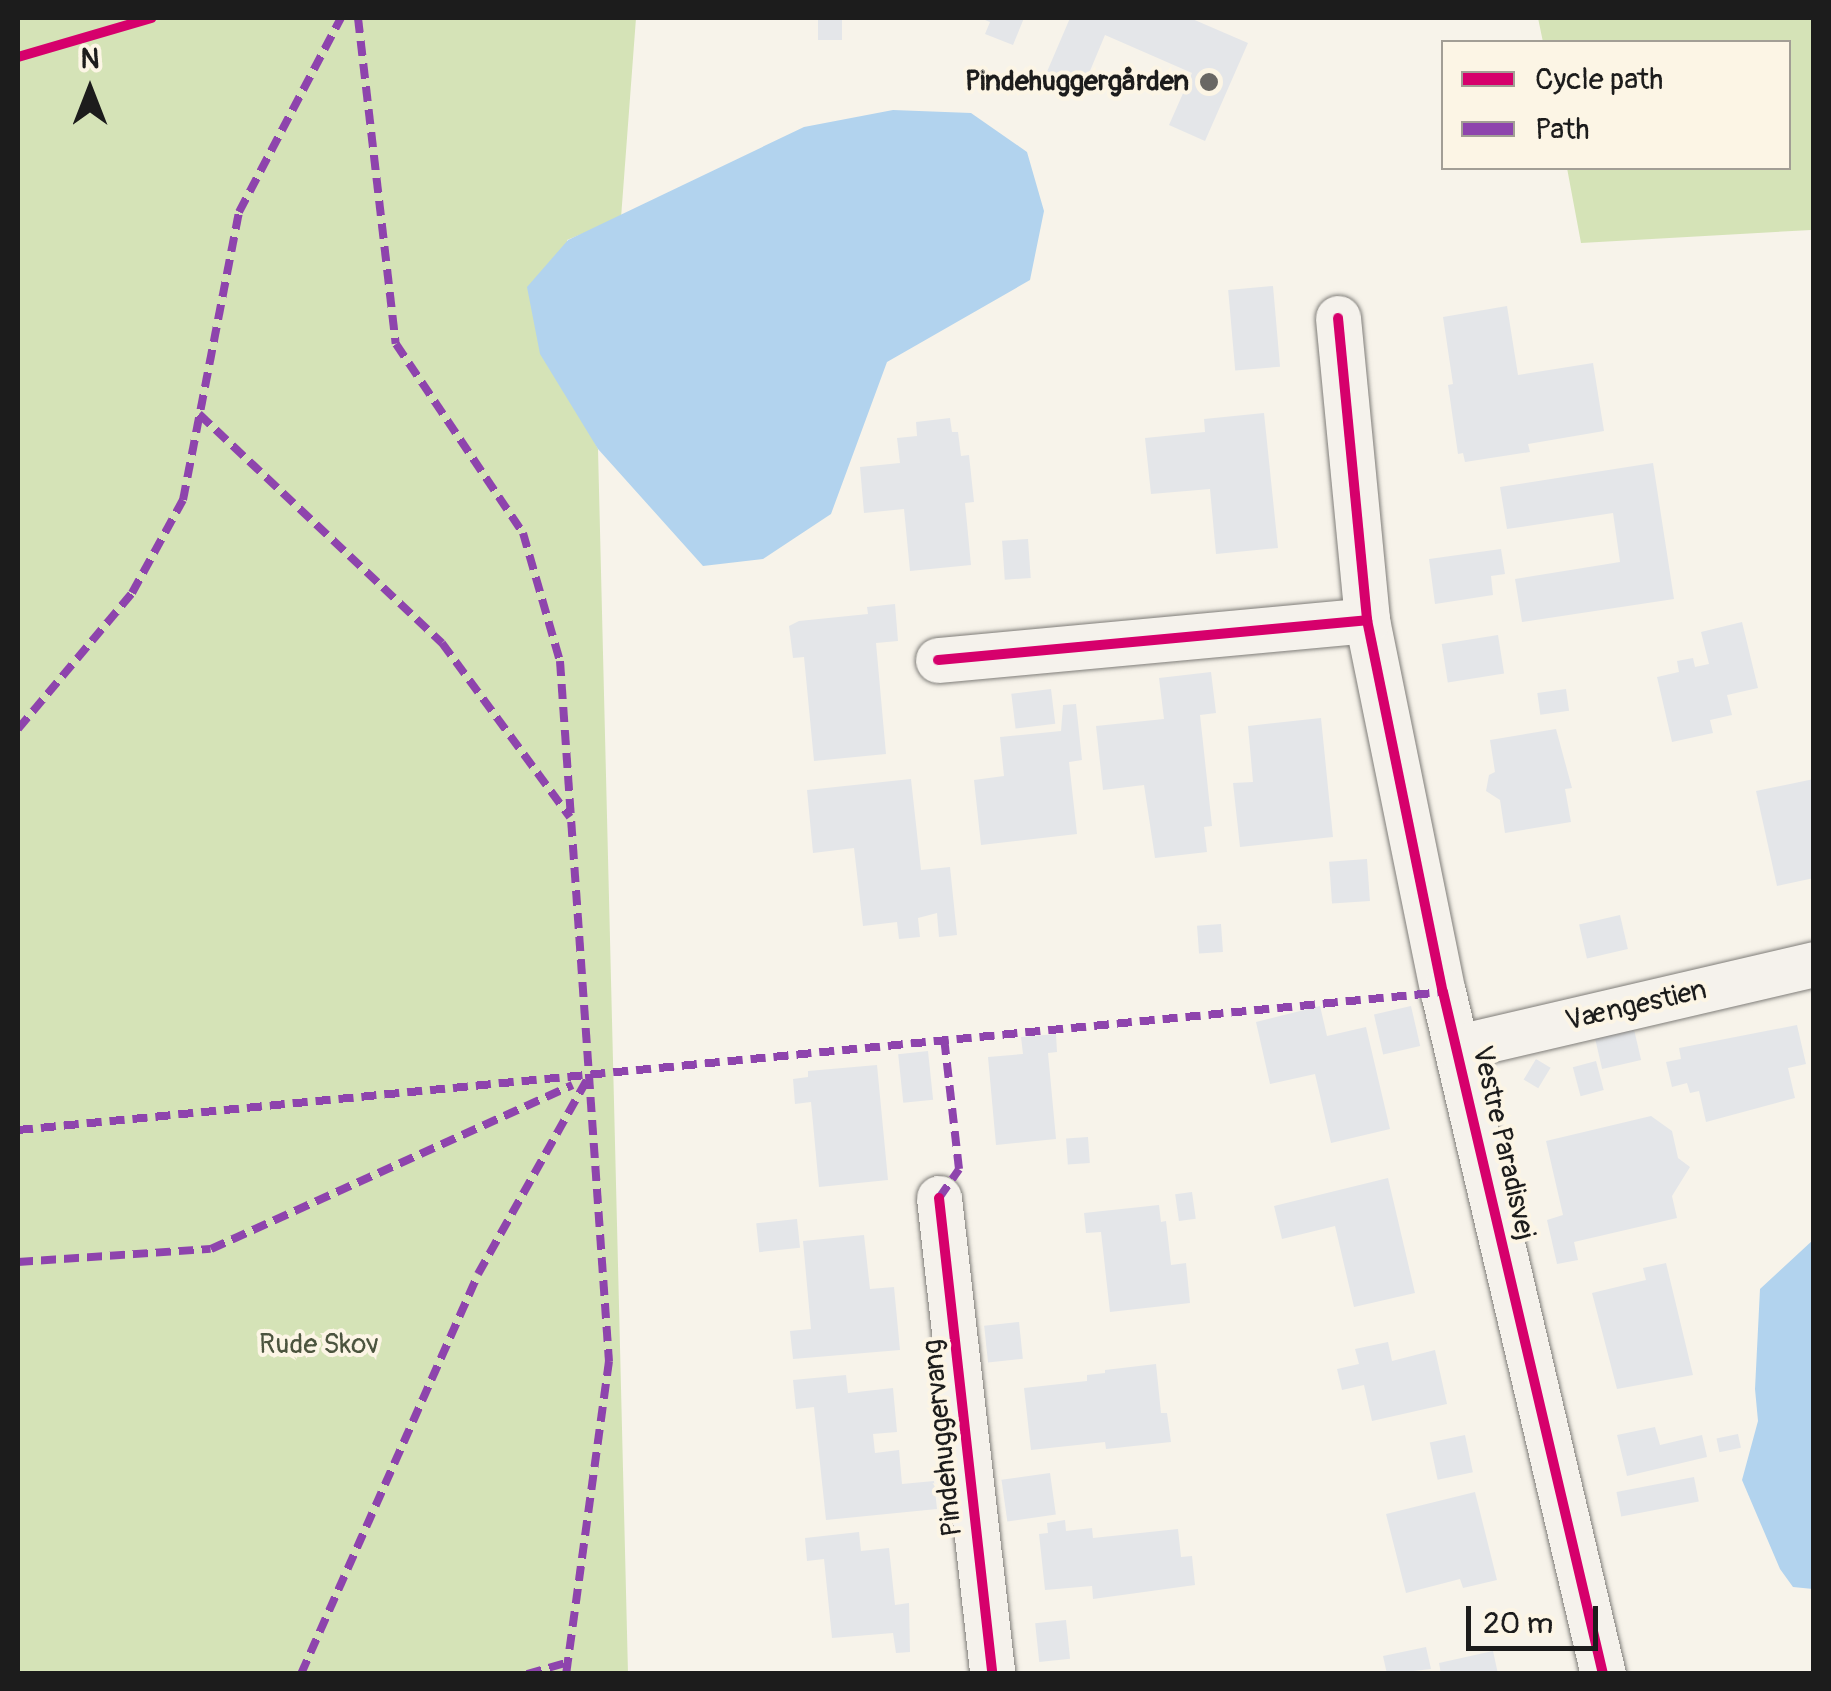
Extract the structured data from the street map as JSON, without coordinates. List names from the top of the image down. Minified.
{"streets":{"street":["Vængestien","Vestre Paradisvej","Pindehuggervang"]},"crossings":[["Vængestien","Vestre Paradisvej"]],"parks":["Rude Skov"],"places":["Pindehuggergården"],"legend":["Cycle path","Path"],"scale_bar":"20 m","north":"top"}
